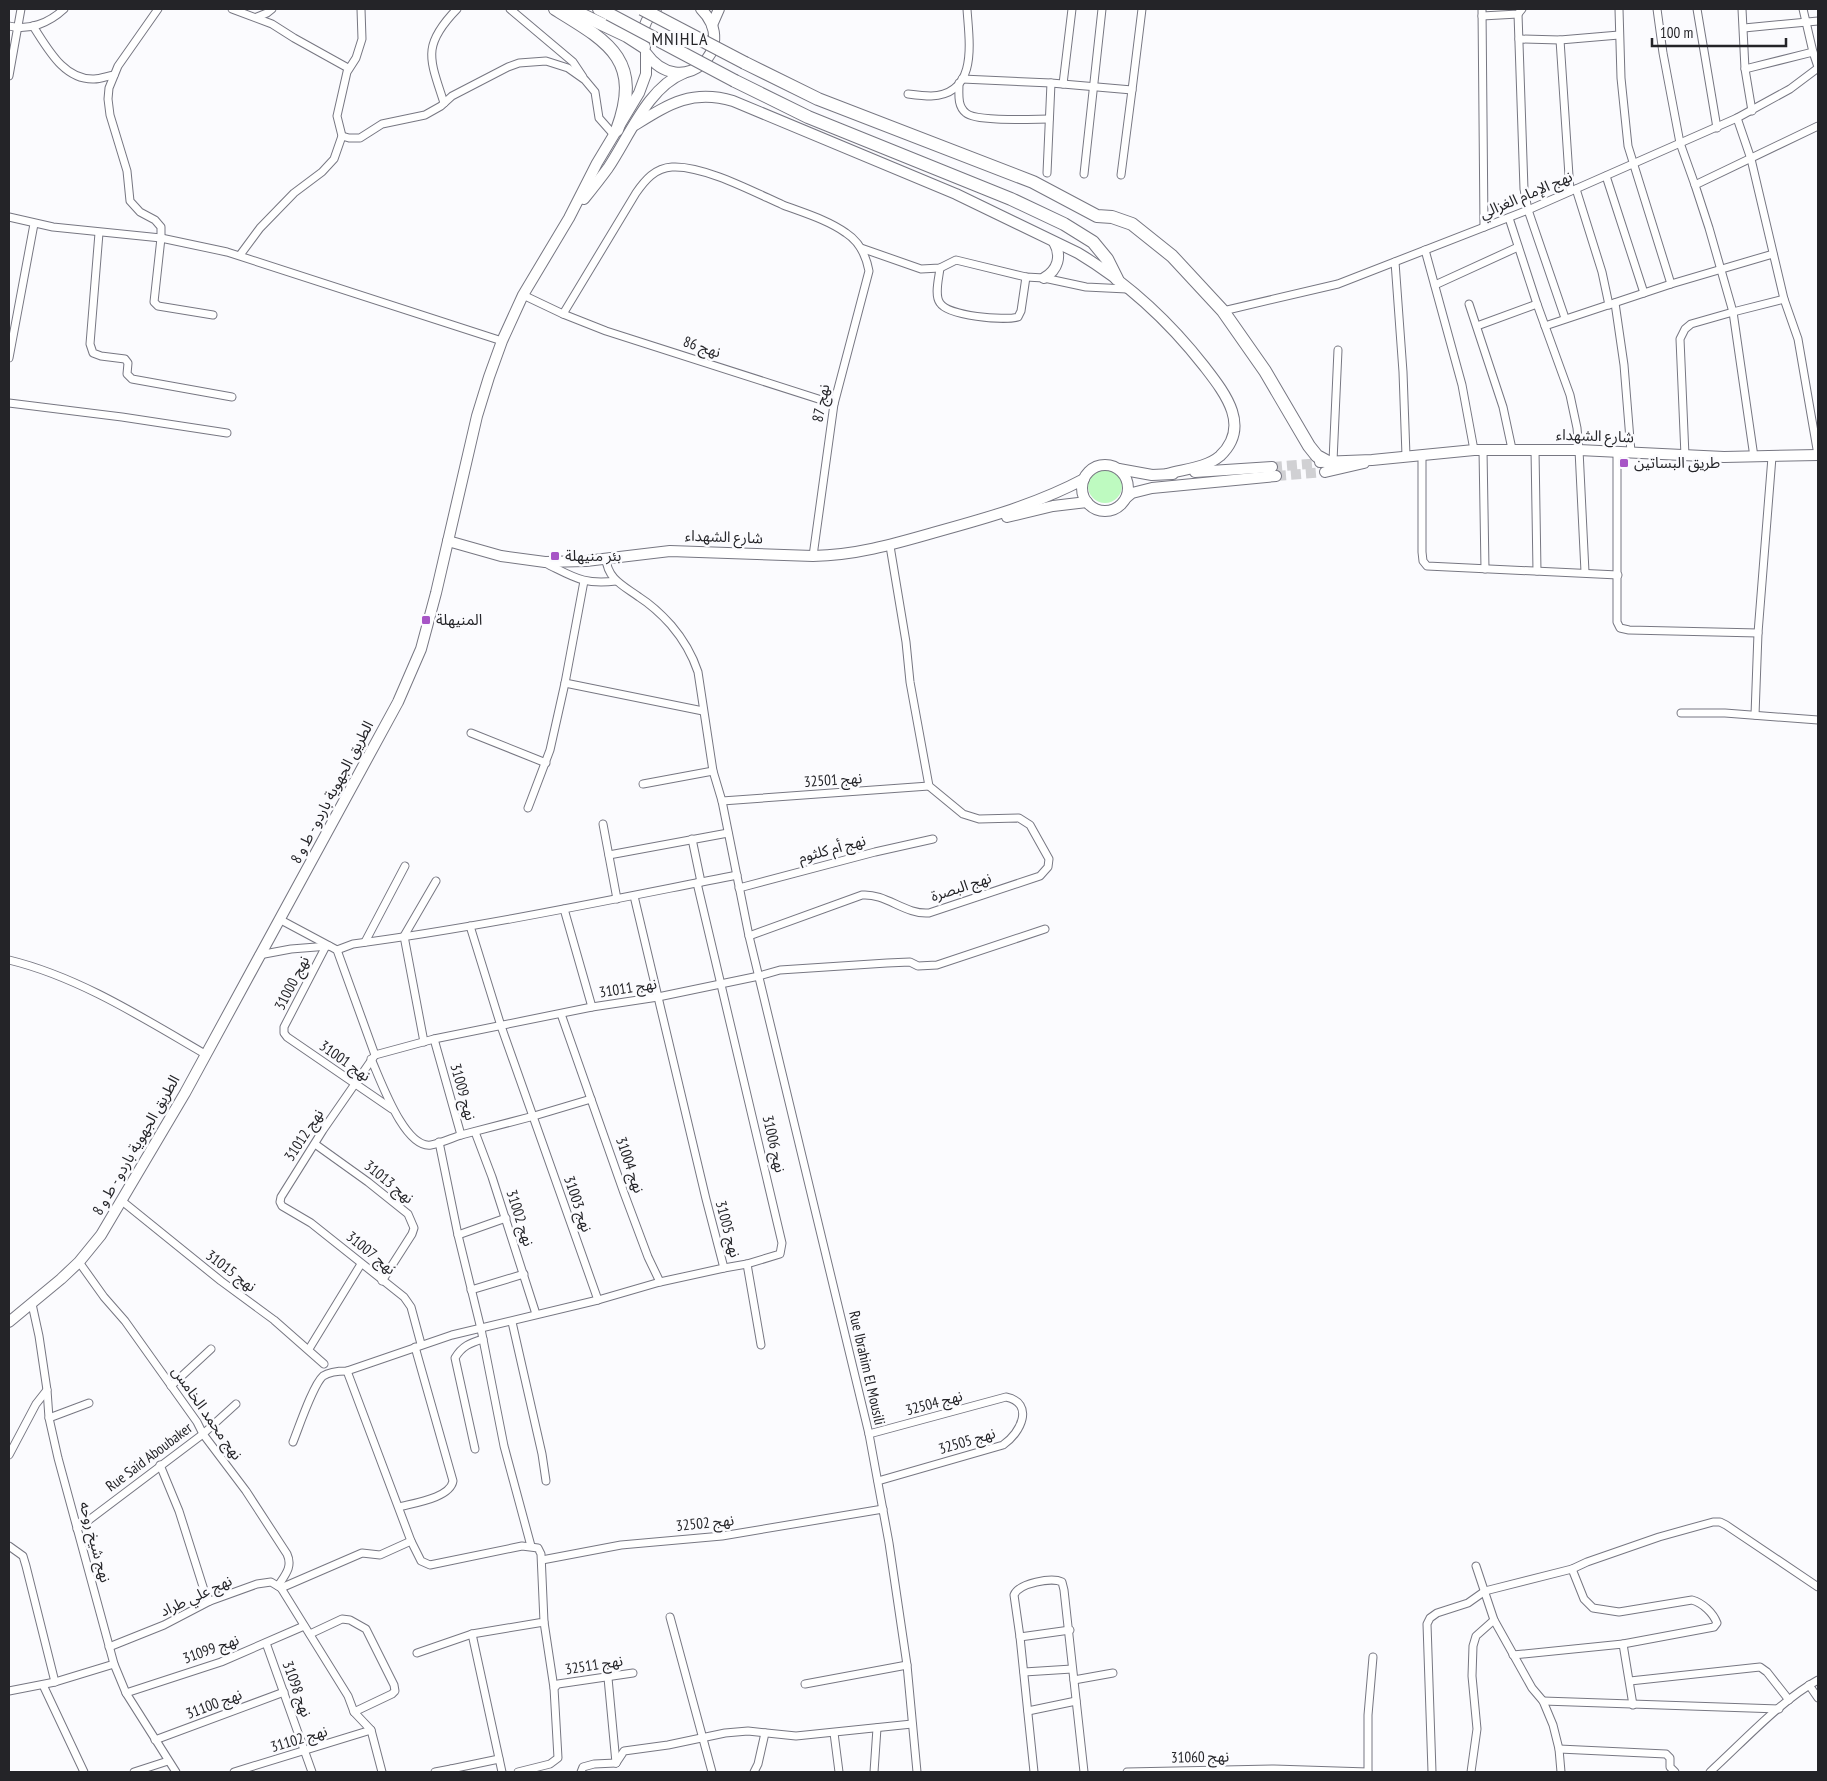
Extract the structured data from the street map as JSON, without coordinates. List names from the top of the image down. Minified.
{"streets":{"street":["نهج الإمام الغزالي","نهج 86","نهج 87","شارع الشهداء","نهج 32501","الطريق الجهوية باردو - ط و 8","نهج أم كلثوم","نهج البصرة","نهج 31000","نهج 31011","نهج 31001","نهج 31009","نهج 31012","نهج 31006","نهج 31004","نهج 31013","نهج 31003","نهج 31002","نهج 31005","نهج 31007","نهج 31015","Rue Ibrahim El Mousili","نهج 32504","نهج محمد الخامس","نهج 32505","Rue Said Aboubaker","نهج 32502","نهج شيخ روحه","نهج علي طراد","نهج 31099","نهج 32511","نهج 31098","نهج 31100","نهج 31102","نهج 31060"]},"crossings":[["نهج 86","نهج 87"],["نهج 86","الطريق الجهوية باردو - ط و 8"],["نهج 87","شارع الشهداء"],["شارع الشهداء","الطريق الجهوية باردو - ط و 8"],["نهج 32501","نهج البصرة"],["نهج 32501","Rue Ibrahim El Mousili"],["الطريق الجهوية باردو - ط و 8","نهج 31015"],["الطريق الجهوية باردو - ط و 8","نهج محمد الخامس"],["الطريق الجهوية باردو - ط و 8","نهج شيخ روحه"],["نهج أم كلثوم","Rue Ibrahim El Mousili"],["نهج البصرة","Rue Ibrahim El Mousili"],["نهج 31000","نهج 31001"],["نهج 31011","نهج 31006"],["نهج 31011","نهج 31004"],["نهج 31011","نهج 31003"],["نهج 31011","نهج 31005"],["نهج 31011","Rue Ibrahim El Mousili"],["نهج 31001","نهج 31009"],["نهج 31001","نهج 31012"],["نهج 31012","نهج 31013"],["نهج 31012","نهج 31007"],["نهج 31006","نهج 31005"],["نهج 31004","نهج 31005"],["نهج 31013","نهج 31007"],["نهج 31003","نهج 31005"],["Rue Ibrahim El Mousili","نهج 32504"],["Rue Ibrahim El Mousili","نهج 32505"],["Rue Ibrahim El Mousili","نهج 32502"],["نهج 32504","نهج 32505"],["نهج محمد الخامس","Rue Said Aboubaker"],["نهج محمد الخامس","نهج علي طراد"],["Rue Said Aboubaker","نهج شيخ روحه"],["نهج شيخ روحه","نهج علي طراد"],["نهج شيخ روحه","نهج 31099"],["نهج شيخ روحه","نهج 31100"],["نهج 31099","نهج 31098"],["نهج 31098","نهج 31100"],["نهج 31098","نهج 31102"]],"districts":["MNIHLA"],"places":{"transit":["طريق البساتين","بئر منيهلة","المنيهلة"]},"scale_bar":"100 m"}
